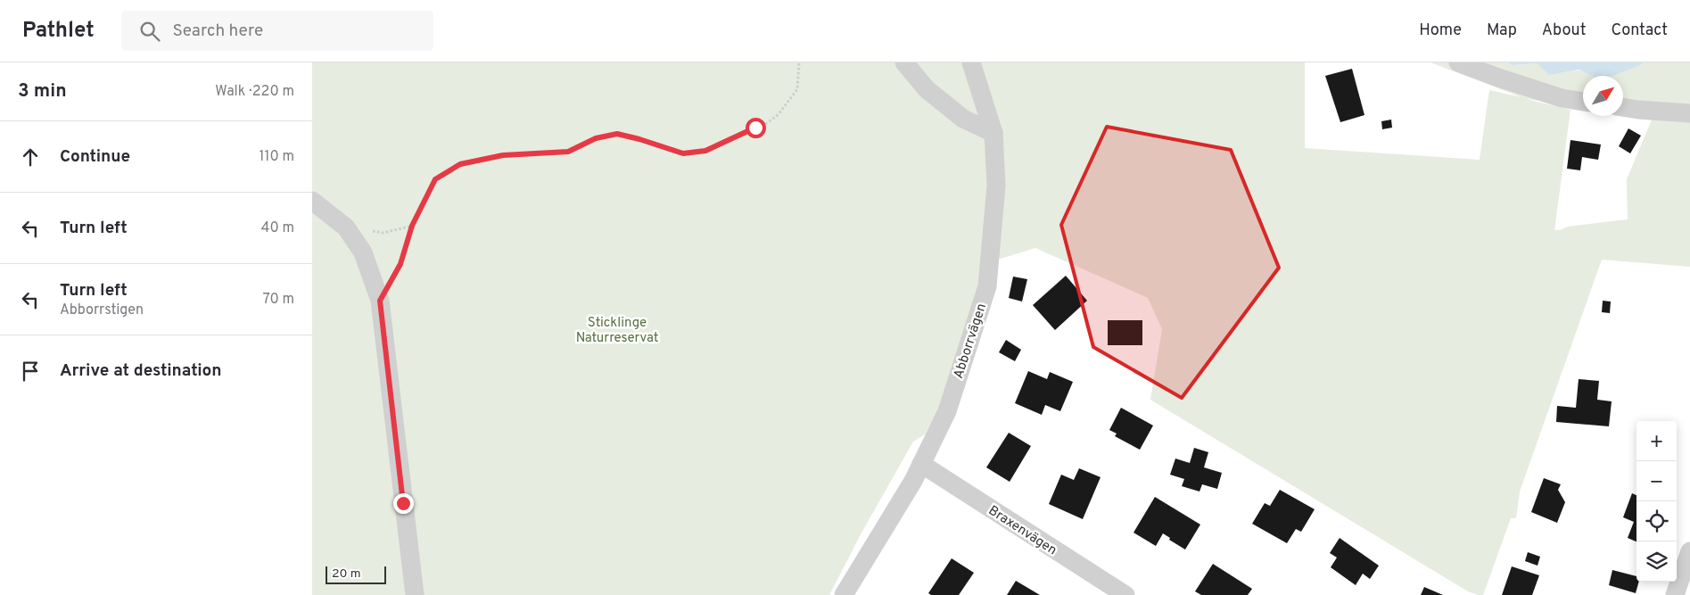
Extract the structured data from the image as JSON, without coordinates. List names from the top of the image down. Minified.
{"streets":{"street":["Abborrvägen","Braxenvägen"]},"crossings":[["Abborrvägen","Braxenvägen"]],"parks":["Sticklinge Naturreservat"],"scale_bar":"20 m","north":"top right","page":{"header":"Pathlet","search":"Search here","nav":["Home","Map","About","Contact"],"heading":["3 min","Walk · 220 m"],"list":[["Continue","110 m"],["Turn left","40 m"],["Turn left","Abborrstigen","70 m"],"Arrive at destination"],"map_buttons":["+","−"],"scale":"20 m"}}
